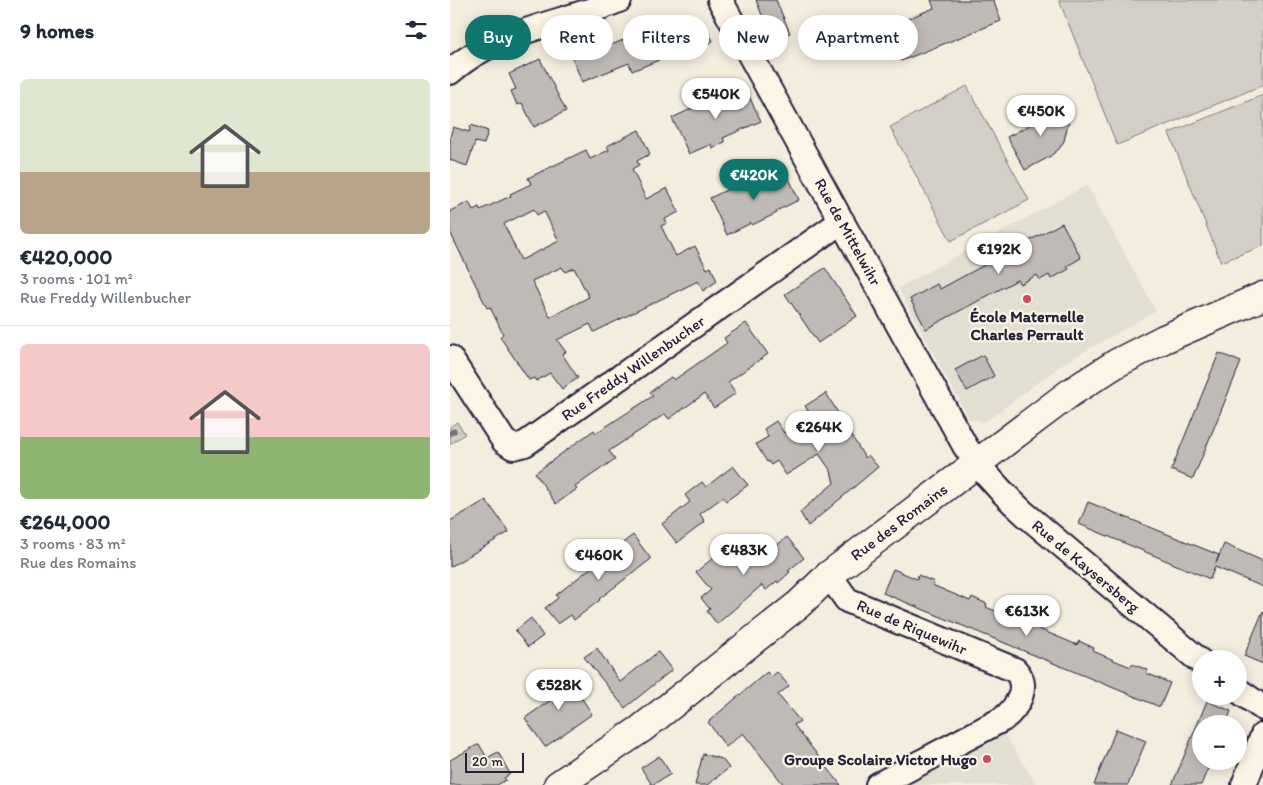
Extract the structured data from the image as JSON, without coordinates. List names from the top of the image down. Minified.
{"streets":{"main road":["Rue des Romains"],"street":["Rue de Mittelwihr","Rue Freddy Willenbucher","Rue de Kaysersberg","Rue de Riquewihr"]},"crossings":[["Rue de Mittelwihr","Rue Freddy Willenbucher"],["Rue de Mittelwihr","Rue des Romains"],["Rue de Mittelwihr","Rue de Kaysersberg"],["Rue des Romains","Rue de Kaysersberg"],["Rue des Romains","Rue de Riquewihr"]],"places":["École Maternelle Charles Perrault","Groupe Scolaire Victor Hugo"],"scale_bar":"20 m","page":{"heading":"9 homes","chip":["Buy","Rent","Filters","New","Apartment"],"list":[{"name":"€420,000","note":"3 rooms · 101 m² · Rue Freddy Willenbucher"},{"name":"€264,000","note":"3 rooms · 83 m² · Rue des Romains"}],"price":["€540K","€450K","€420K","€192K","€264K","€483K","€460K","€613K","€528K"],"map_buttons":["+","−"],"scale":"20 m"}}
